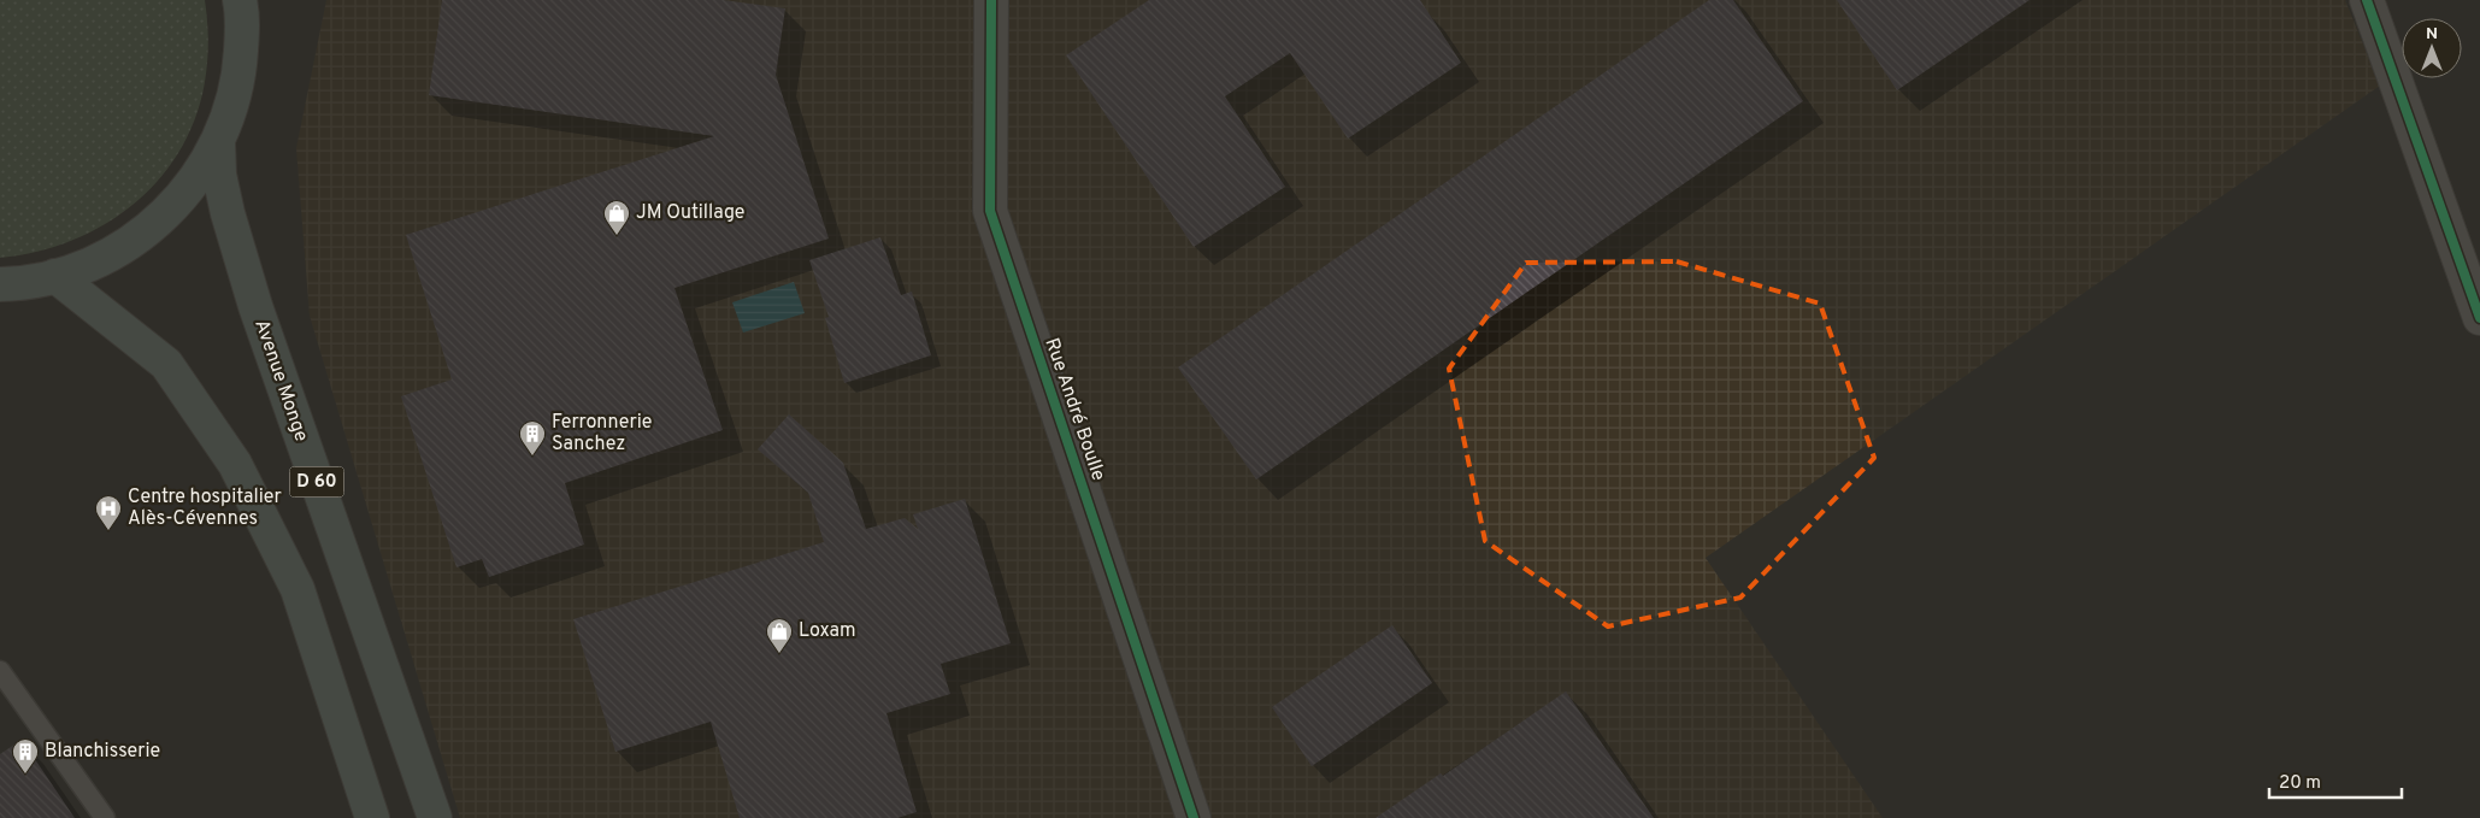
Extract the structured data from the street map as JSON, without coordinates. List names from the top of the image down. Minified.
{"streets":{"main road":["Avenue Monge","D 60"],"street":["Rue André Boulle"]},"places":{"shop":["JM Outillage","Loxam"],"building":["Ferronnerie Sanchez","Blanchisserie"],"hospital":["Centre hospitalier Alès-Cévennes"]},"scale_bar":"20 m","north":"top"}
